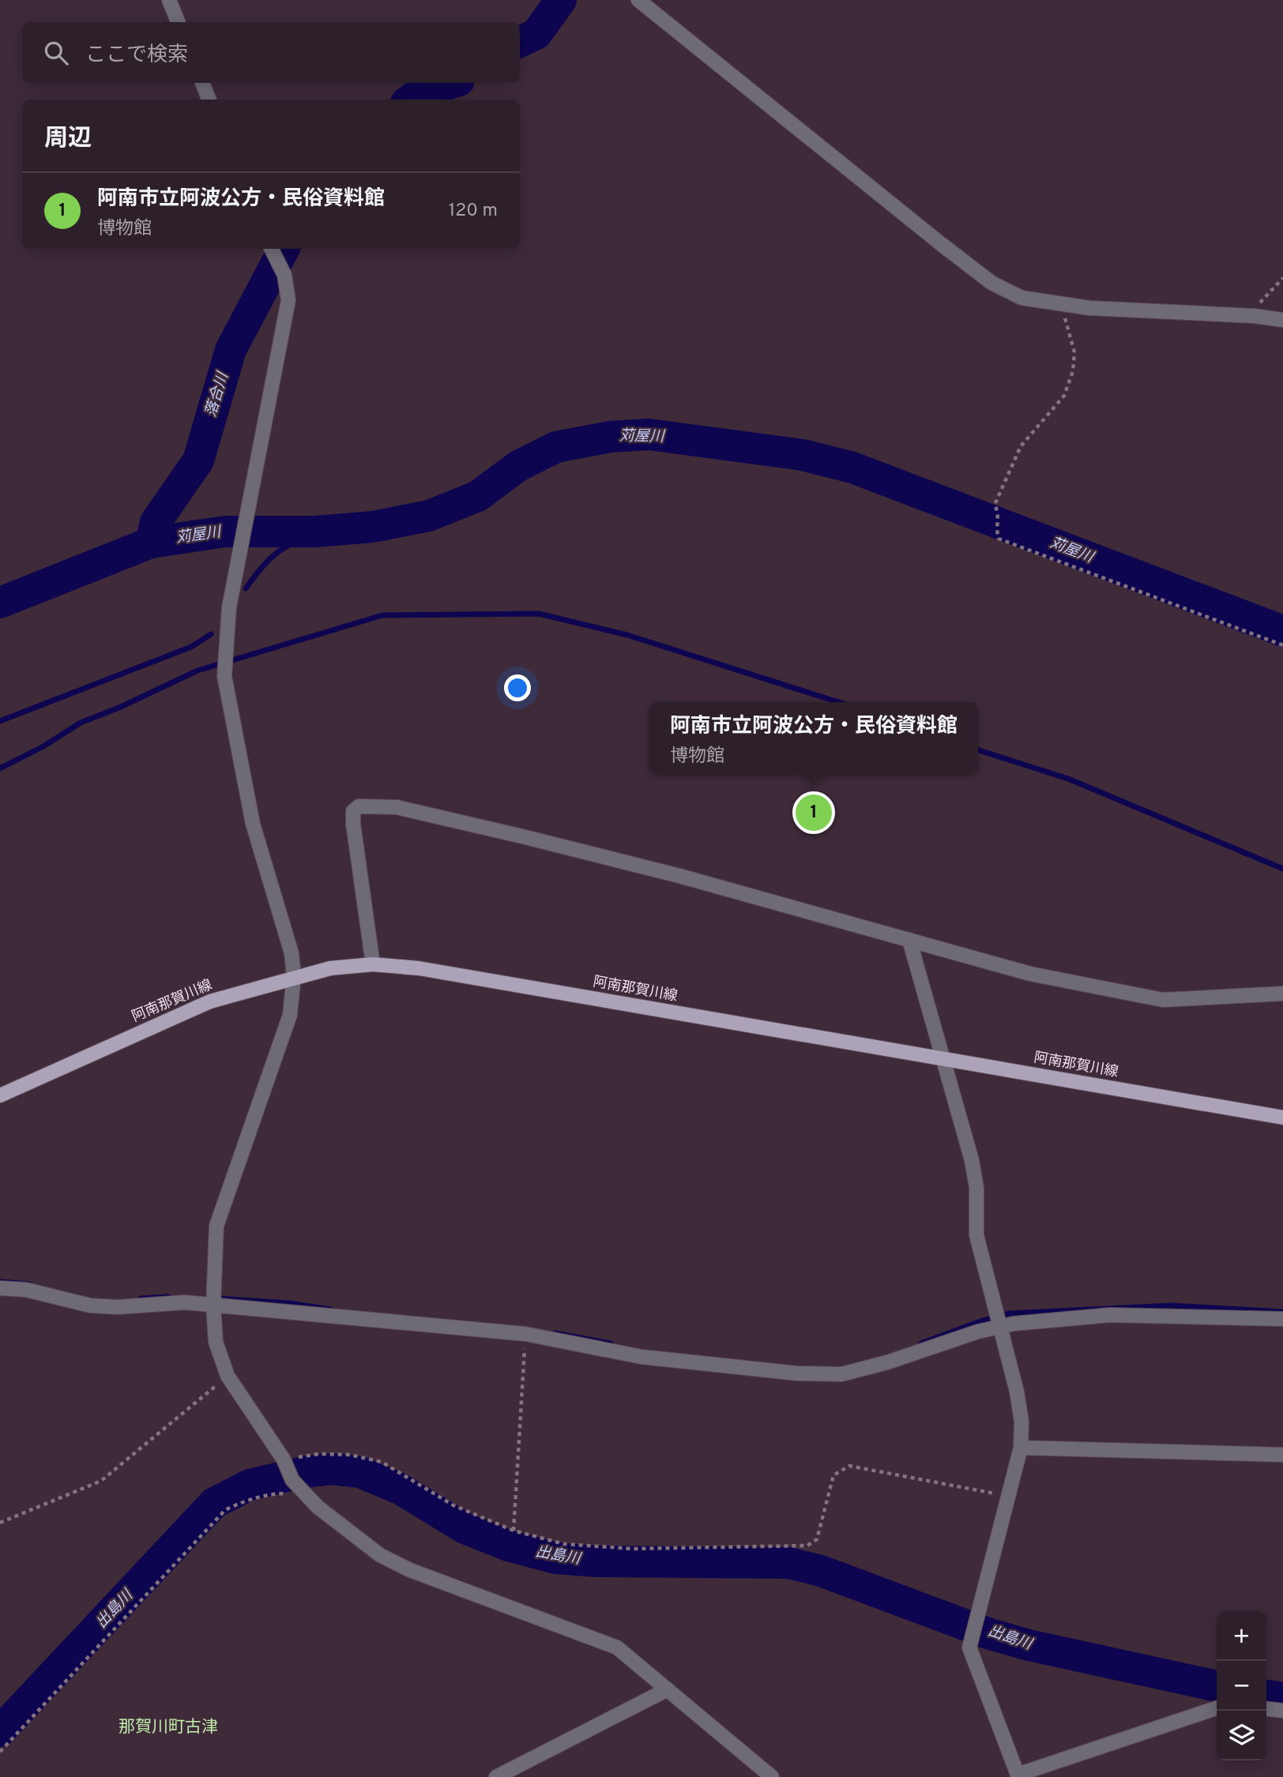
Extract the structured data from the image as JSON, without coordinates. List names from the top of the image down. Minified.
{"streets":{"main road":["阿南那賀川線"]},"districts":["那賀川町古津"],"water":["落合川","苅屋川","出島川"],"page":{"search":"ここで検索","heading":"周辺","list":[{"mark":"1","name":"阿南市立阿波公方・民俗資料館","note":"博物館","value":"120 m"}],"popup":["阿南市立阿波公方・民俗資料館","博物館"],"pins":"1","map_buttons":["+","−"]}}
